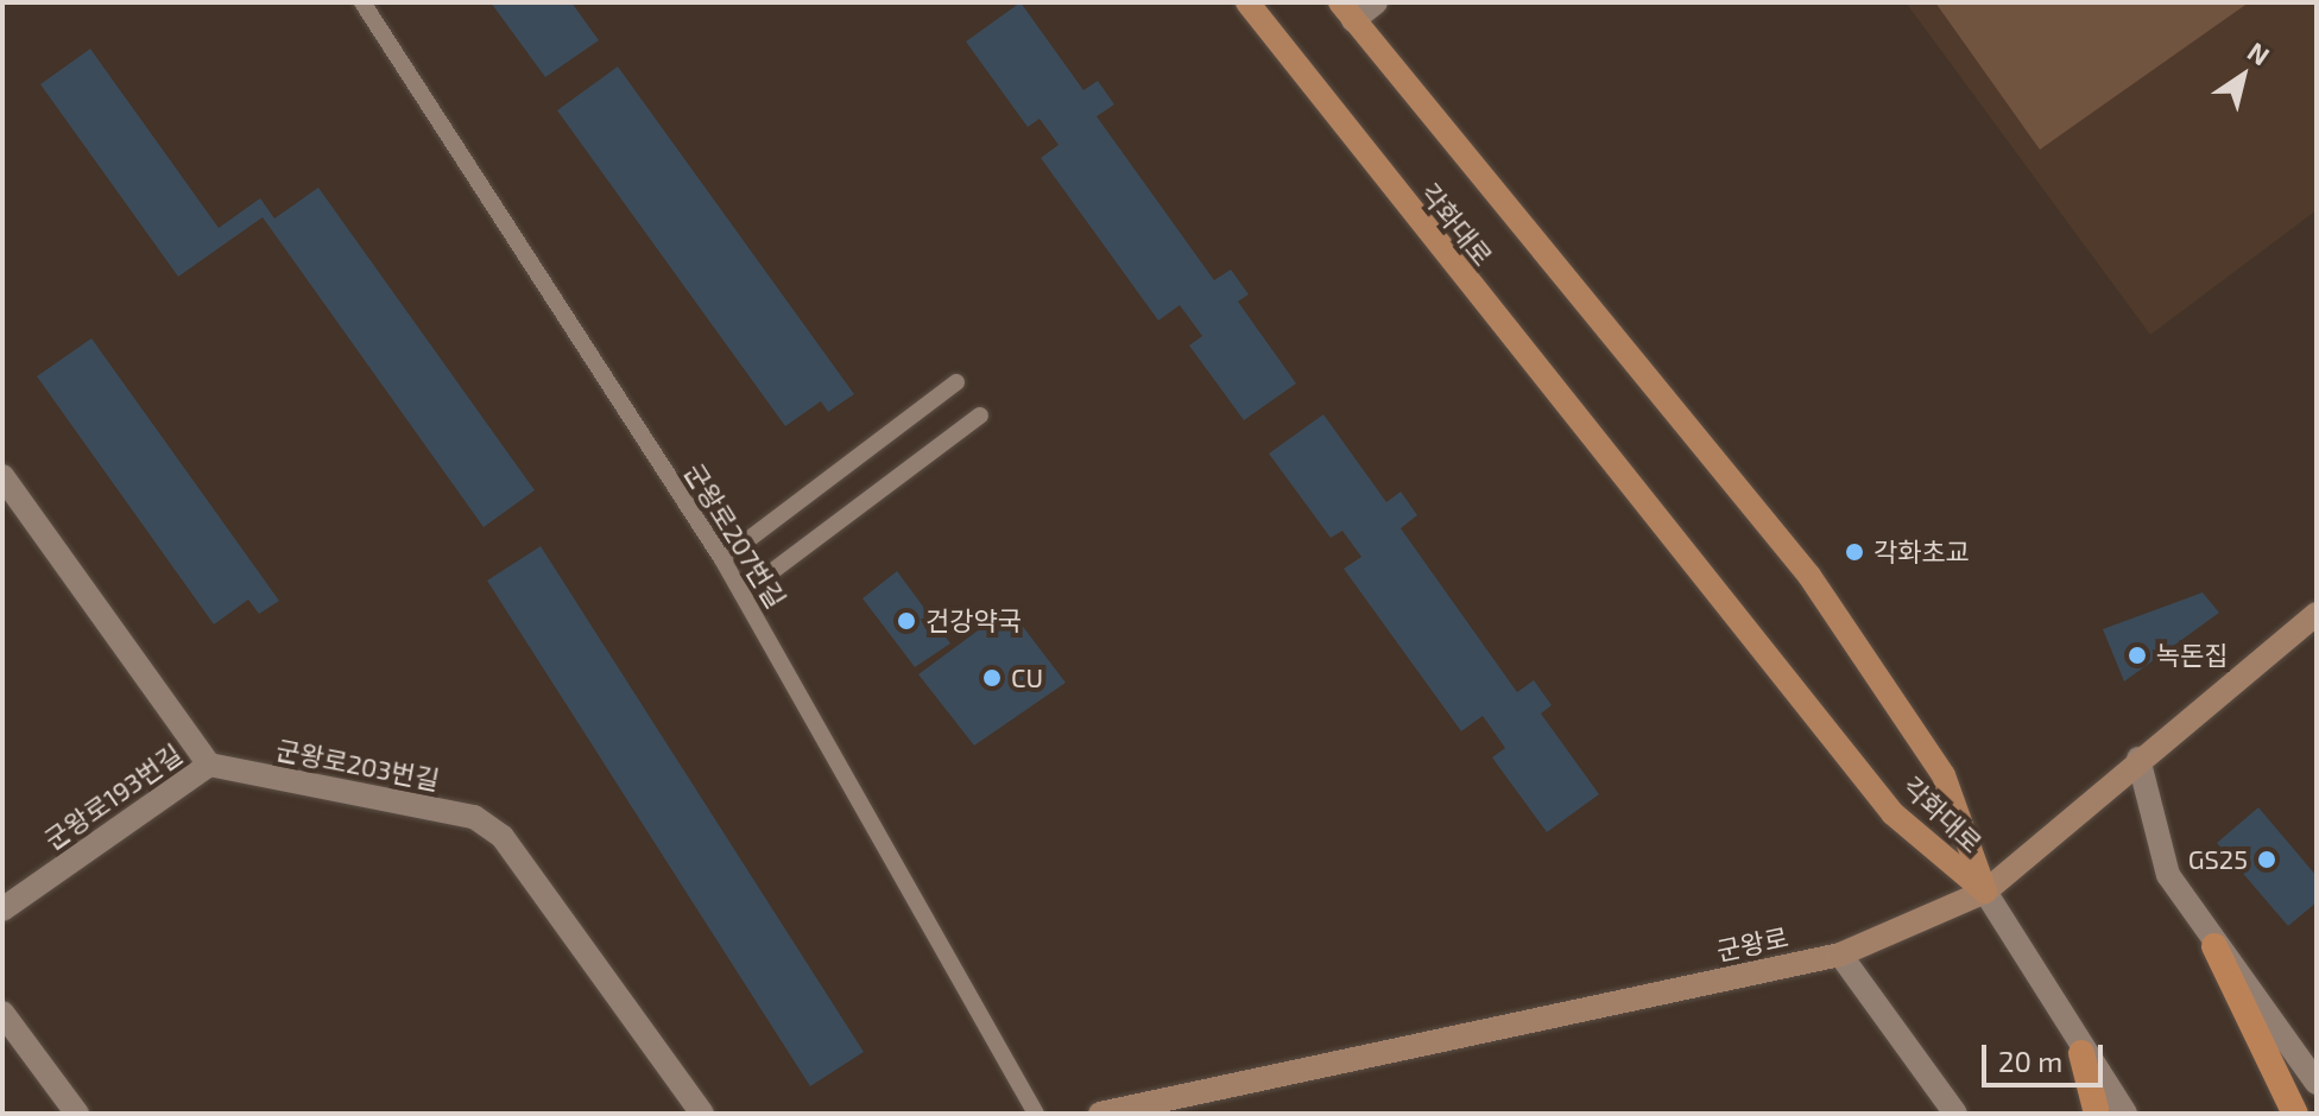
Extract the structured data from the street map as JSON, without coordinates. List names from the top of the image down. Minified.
{"streets":{"main road":["각화대로","군왕로"],"street":["군왕로203번길","군왕로193번길"],"lane":["군왕로207번길"]},"crossings":[["각화대로","군왕로"],["군왕로203번길","군왕로193번길"]],"places":["각화초교","건강약국","녹돈집","CU","GS25"],"scale_bar":"20 m","north":"top right"}
